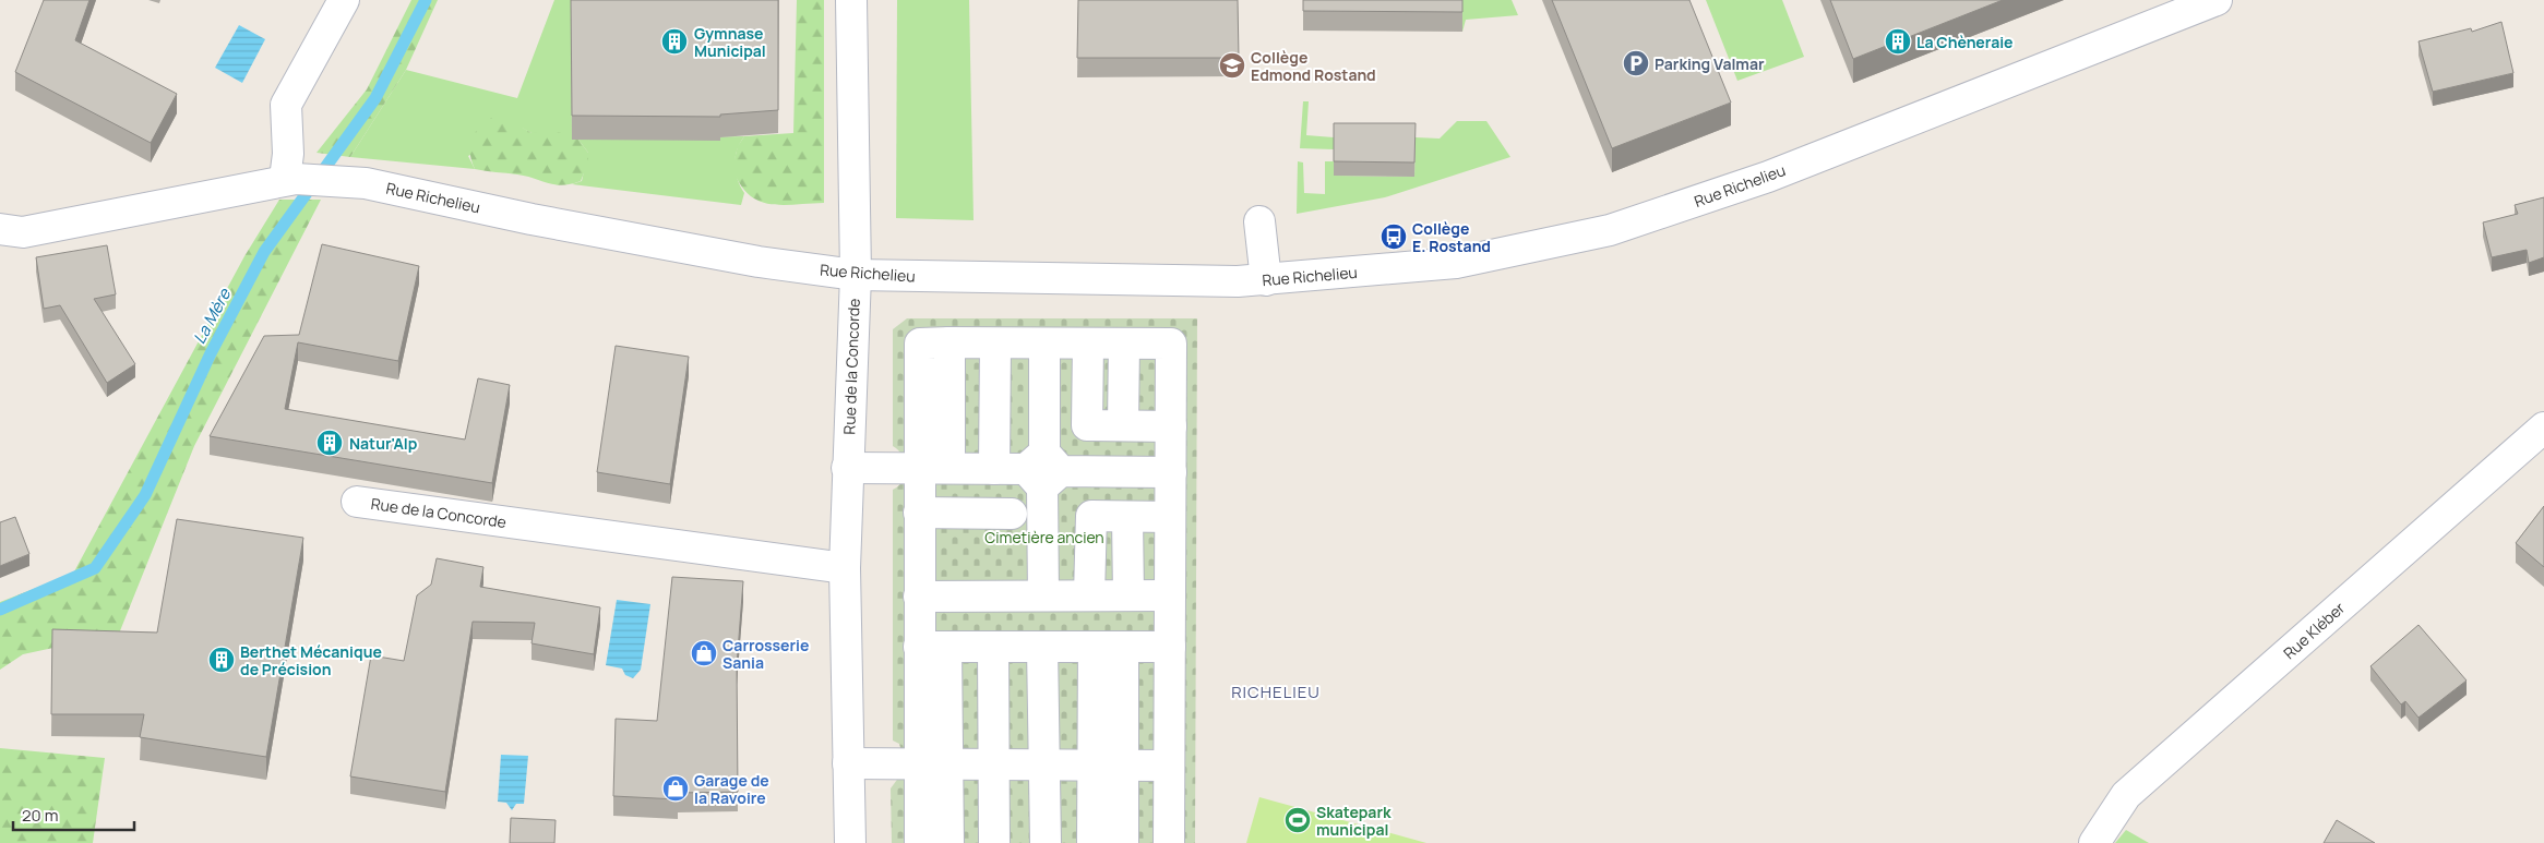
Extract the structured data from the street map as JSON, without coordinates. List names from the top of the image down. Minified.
{"streets":{"street":["Rue Richelieu","Rue de la Concorde","Rue Kléber"]},"crossings":[["Rue Richelieu","Rue de la Concorde"]],"districts":["RICHELIEU"],"water":["La Mère"],"parks":["Cimetière ancien"],"places":{"building":["Gymnase Municipal","La Chèneraie","Natur'Alp","Berthet Mécanique de Précision"],"parking":["Parking Valmar"],"school or university":["Collège Edmond Rostand"],"bus stop":["Collège E. Rostand"],"shop":["Carrosserie Sania","Garage de la Ravoire"],"sports":["Skatepark municipal"]},"scale_bar":"20 m"}
